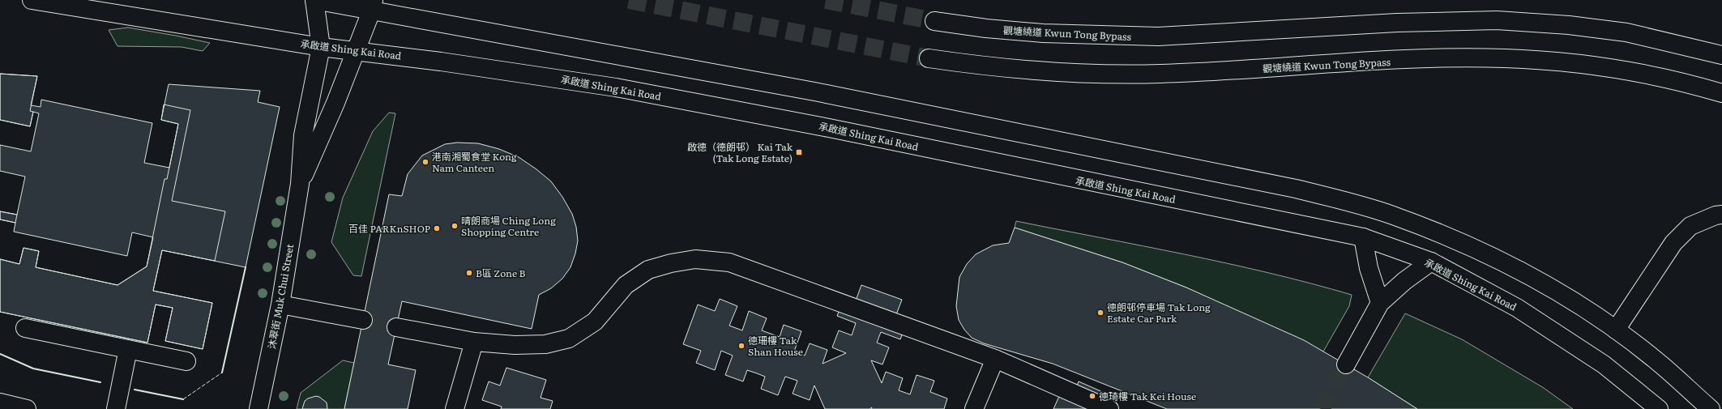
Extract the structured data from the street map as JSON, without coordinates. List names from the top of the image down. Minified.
{"streets":{"main road":["觀塘繞道 Kwun Tong Bypass","承啟道 Shing Kai Road","沐翠街 Muk Chui Street"]},"crossings":[["承啟道 Shing Kai Road","沐翠街 Muk Chui Street"]],"places":{"transit":["啟德（德朗邨） Kai Tak (Tak Long Estate)"],"other":["港南湘蜀食堂 Kong Nam Canteen","晴朗商場 Ching Long Shopping Centre","百佳 PARKnSHOP","B區 Zone B","德朗邨停車場 Tak Long Estate Car Park","德珊樓 Tak Shan House","德琦樓 Tak Kei House"]}}
